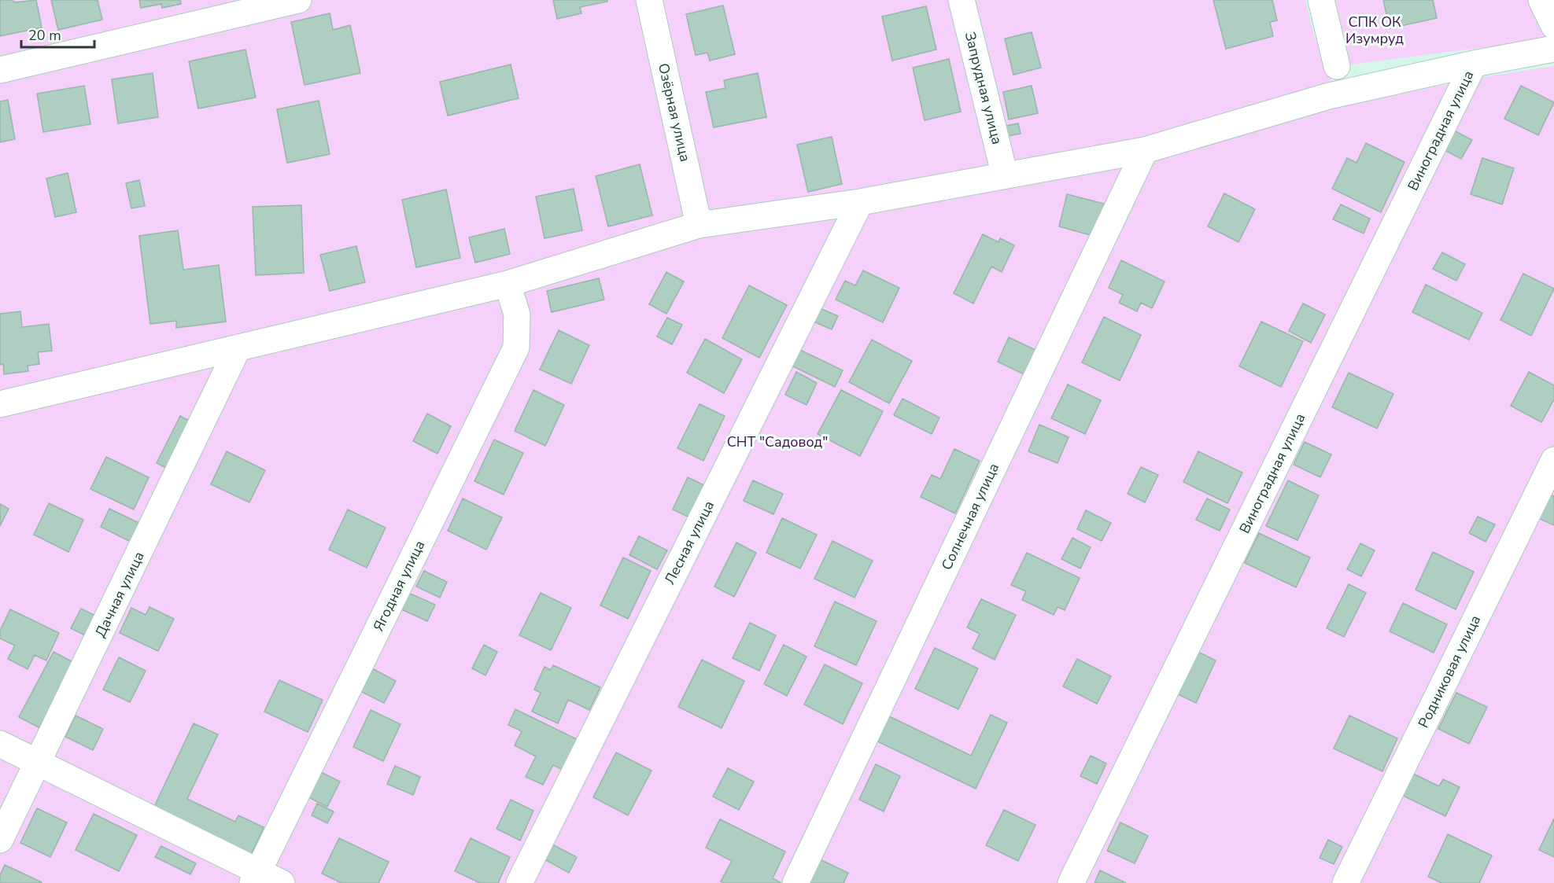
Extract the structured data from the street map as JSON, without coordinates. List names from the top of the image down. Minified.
{"streets":{"street":["Запрудная улица","Озёрная улица","Виноградная улица","Солнечная улица","Лесная улица","Ягодная улица","Дачная улица","Родниковая улица"]},"parks":["СПК ОК Изумруд","СНТ \"Садовод\""],"scale_bar":"20 m"}
